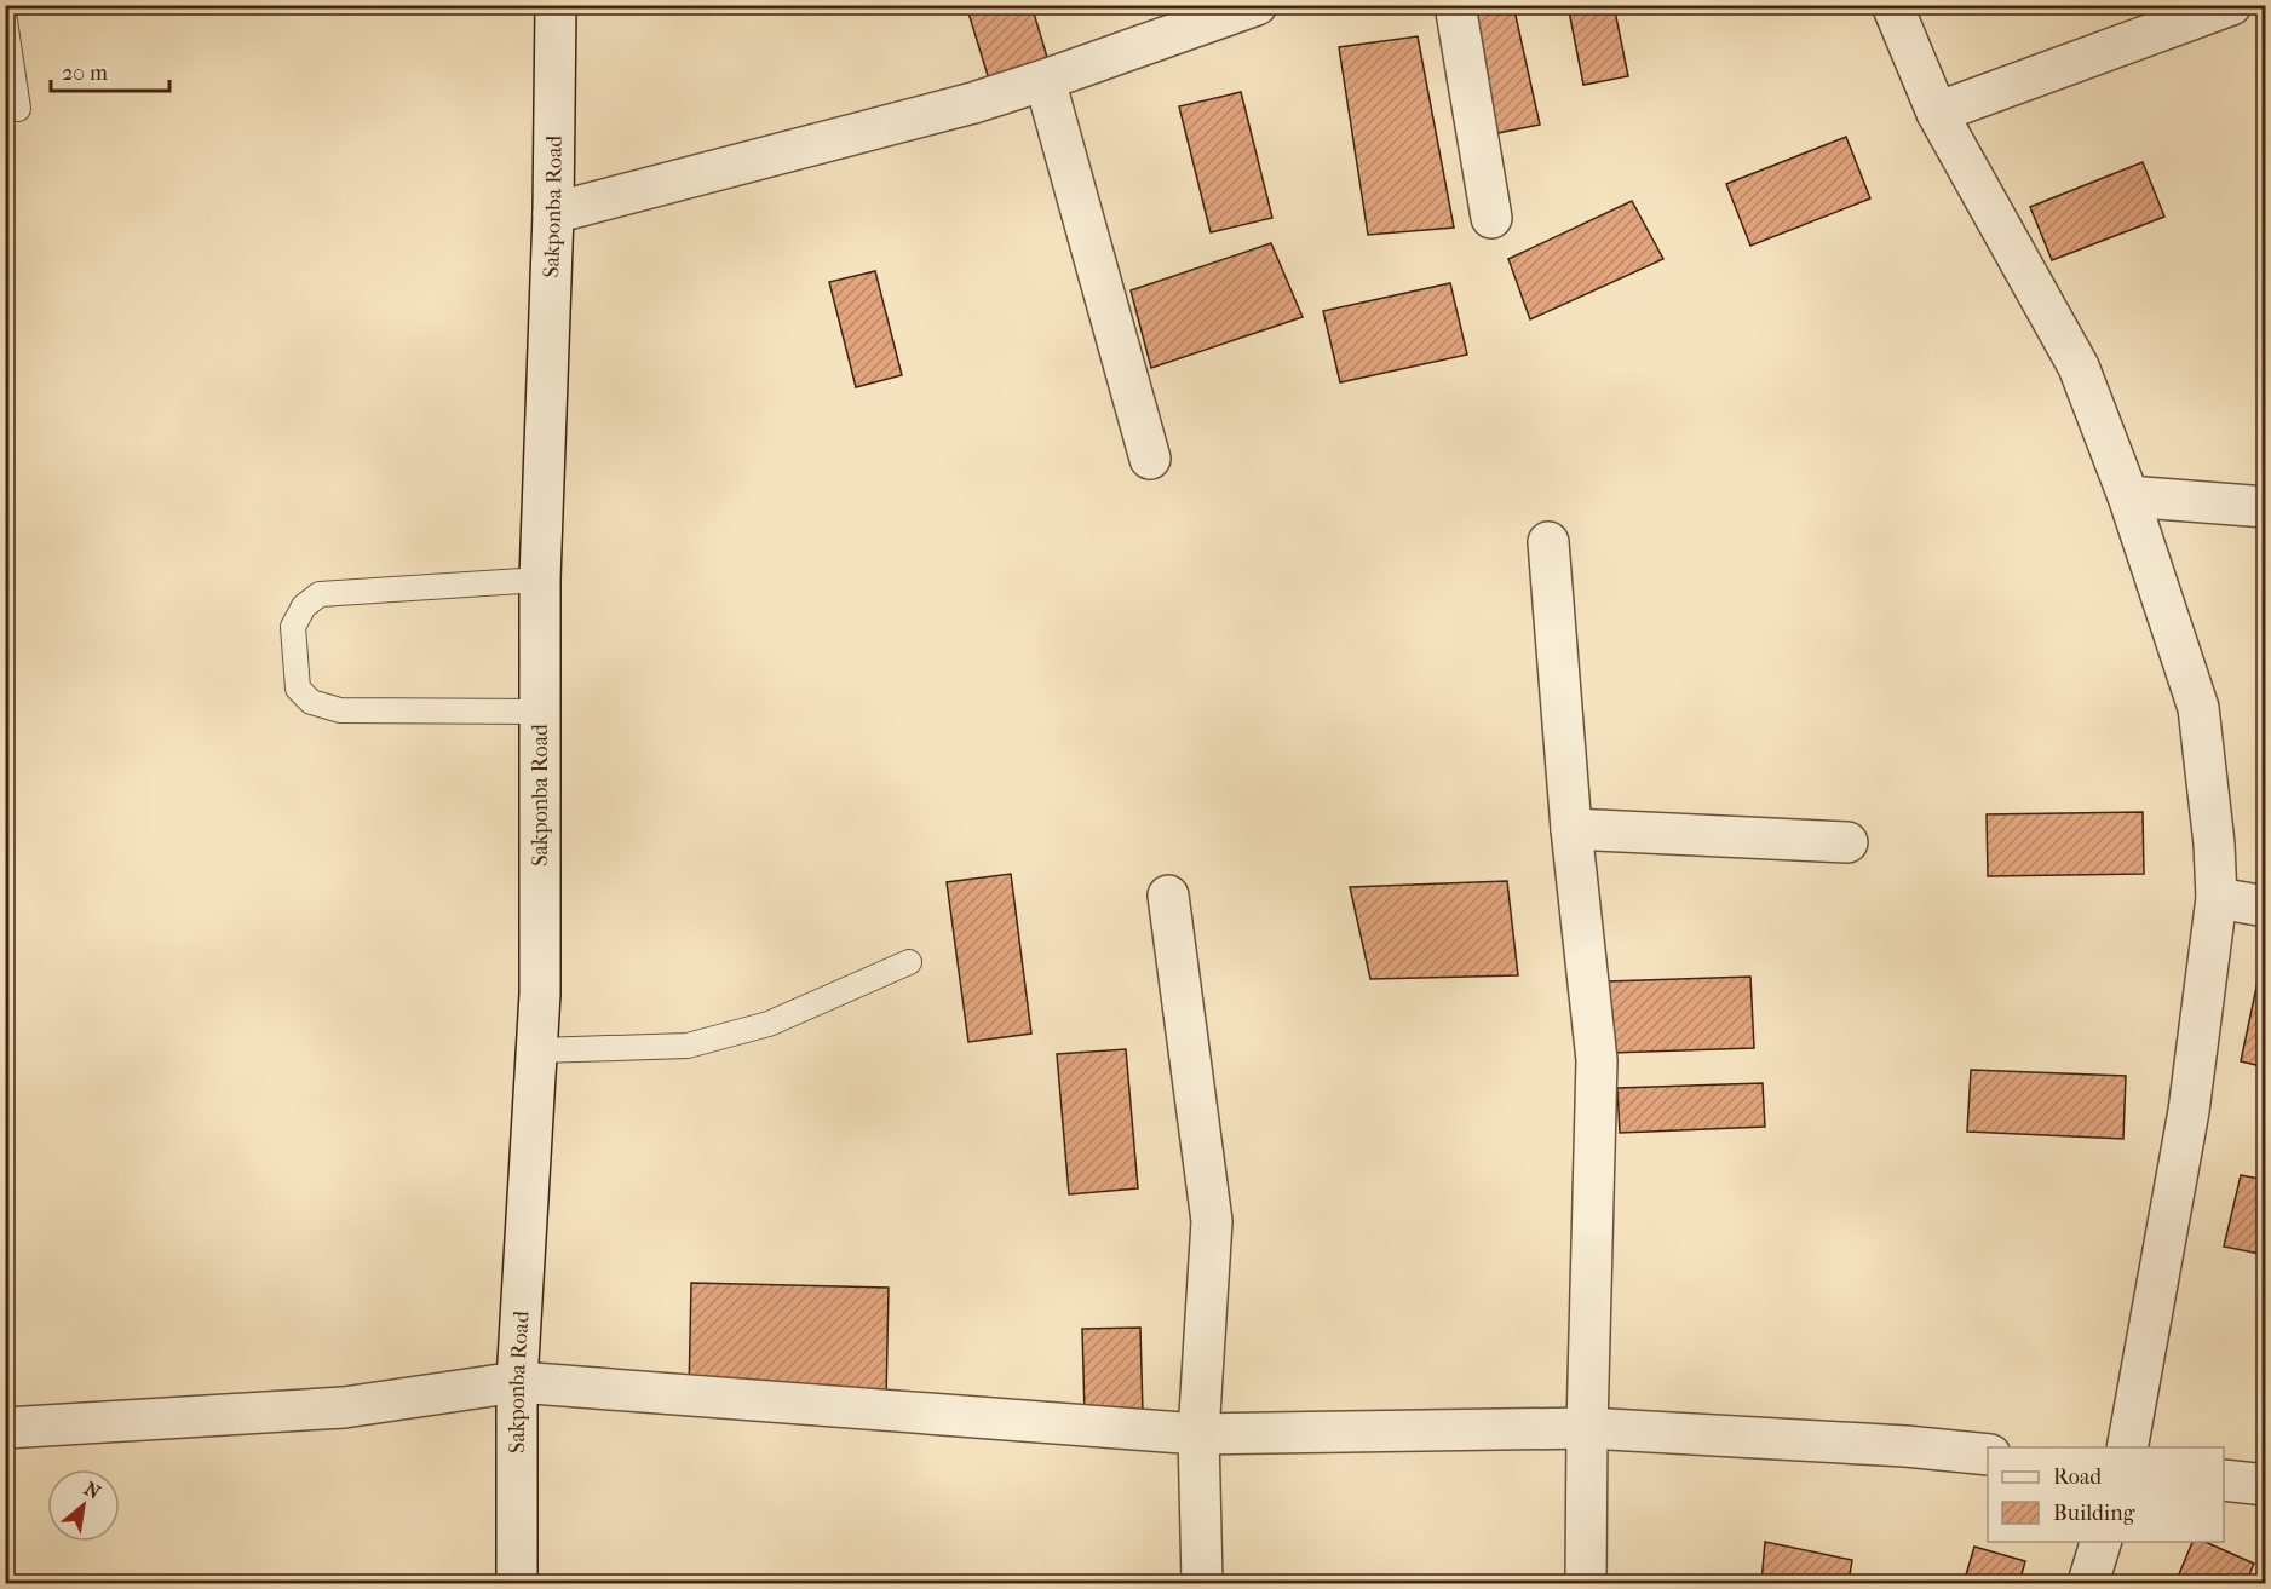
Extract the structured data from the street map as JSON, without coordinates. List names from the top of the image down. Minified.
{"streets":{"street":["Sakponba Road"]},"legend":["Road","Building"],"scale_bar":"20 m","north":"top right"}
